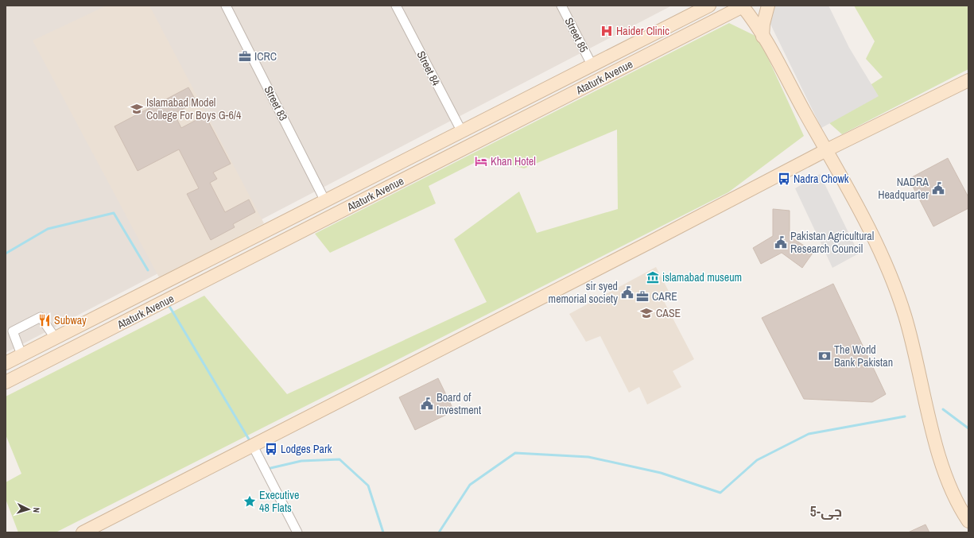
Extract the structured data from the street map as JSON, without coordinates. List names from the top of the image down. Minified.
{"streets":{"street":["Street 85","Street 84","Ataturk Avenue","Street 83"]},"crossings":[["Street 85","Ataturk Avenue"],["Street 84","Ataturk Avenue"],["Ataturk Avenue","Street 83"]],"districts":["جی-5"],"places":{"hospital":["Haider Clinic"],"office":["ICRC","CARE"],"school or university":["Islamabad Model College For Boys G-6/4","CASE"],"hotel":["Khan Hotel"],"bus stop":["Nadra Chowk","Lodges Park"],"public building":["NADRA Headquarter","Pakistan Agricultural Research Council","sir syed memorial society","Board of Investment"],"museum":["islamabad museum"],"restaurant":["Subway"],"bank":["The World Bank Pakistan"],"place":["Executive 48 Flats"]},"north":"right"}
